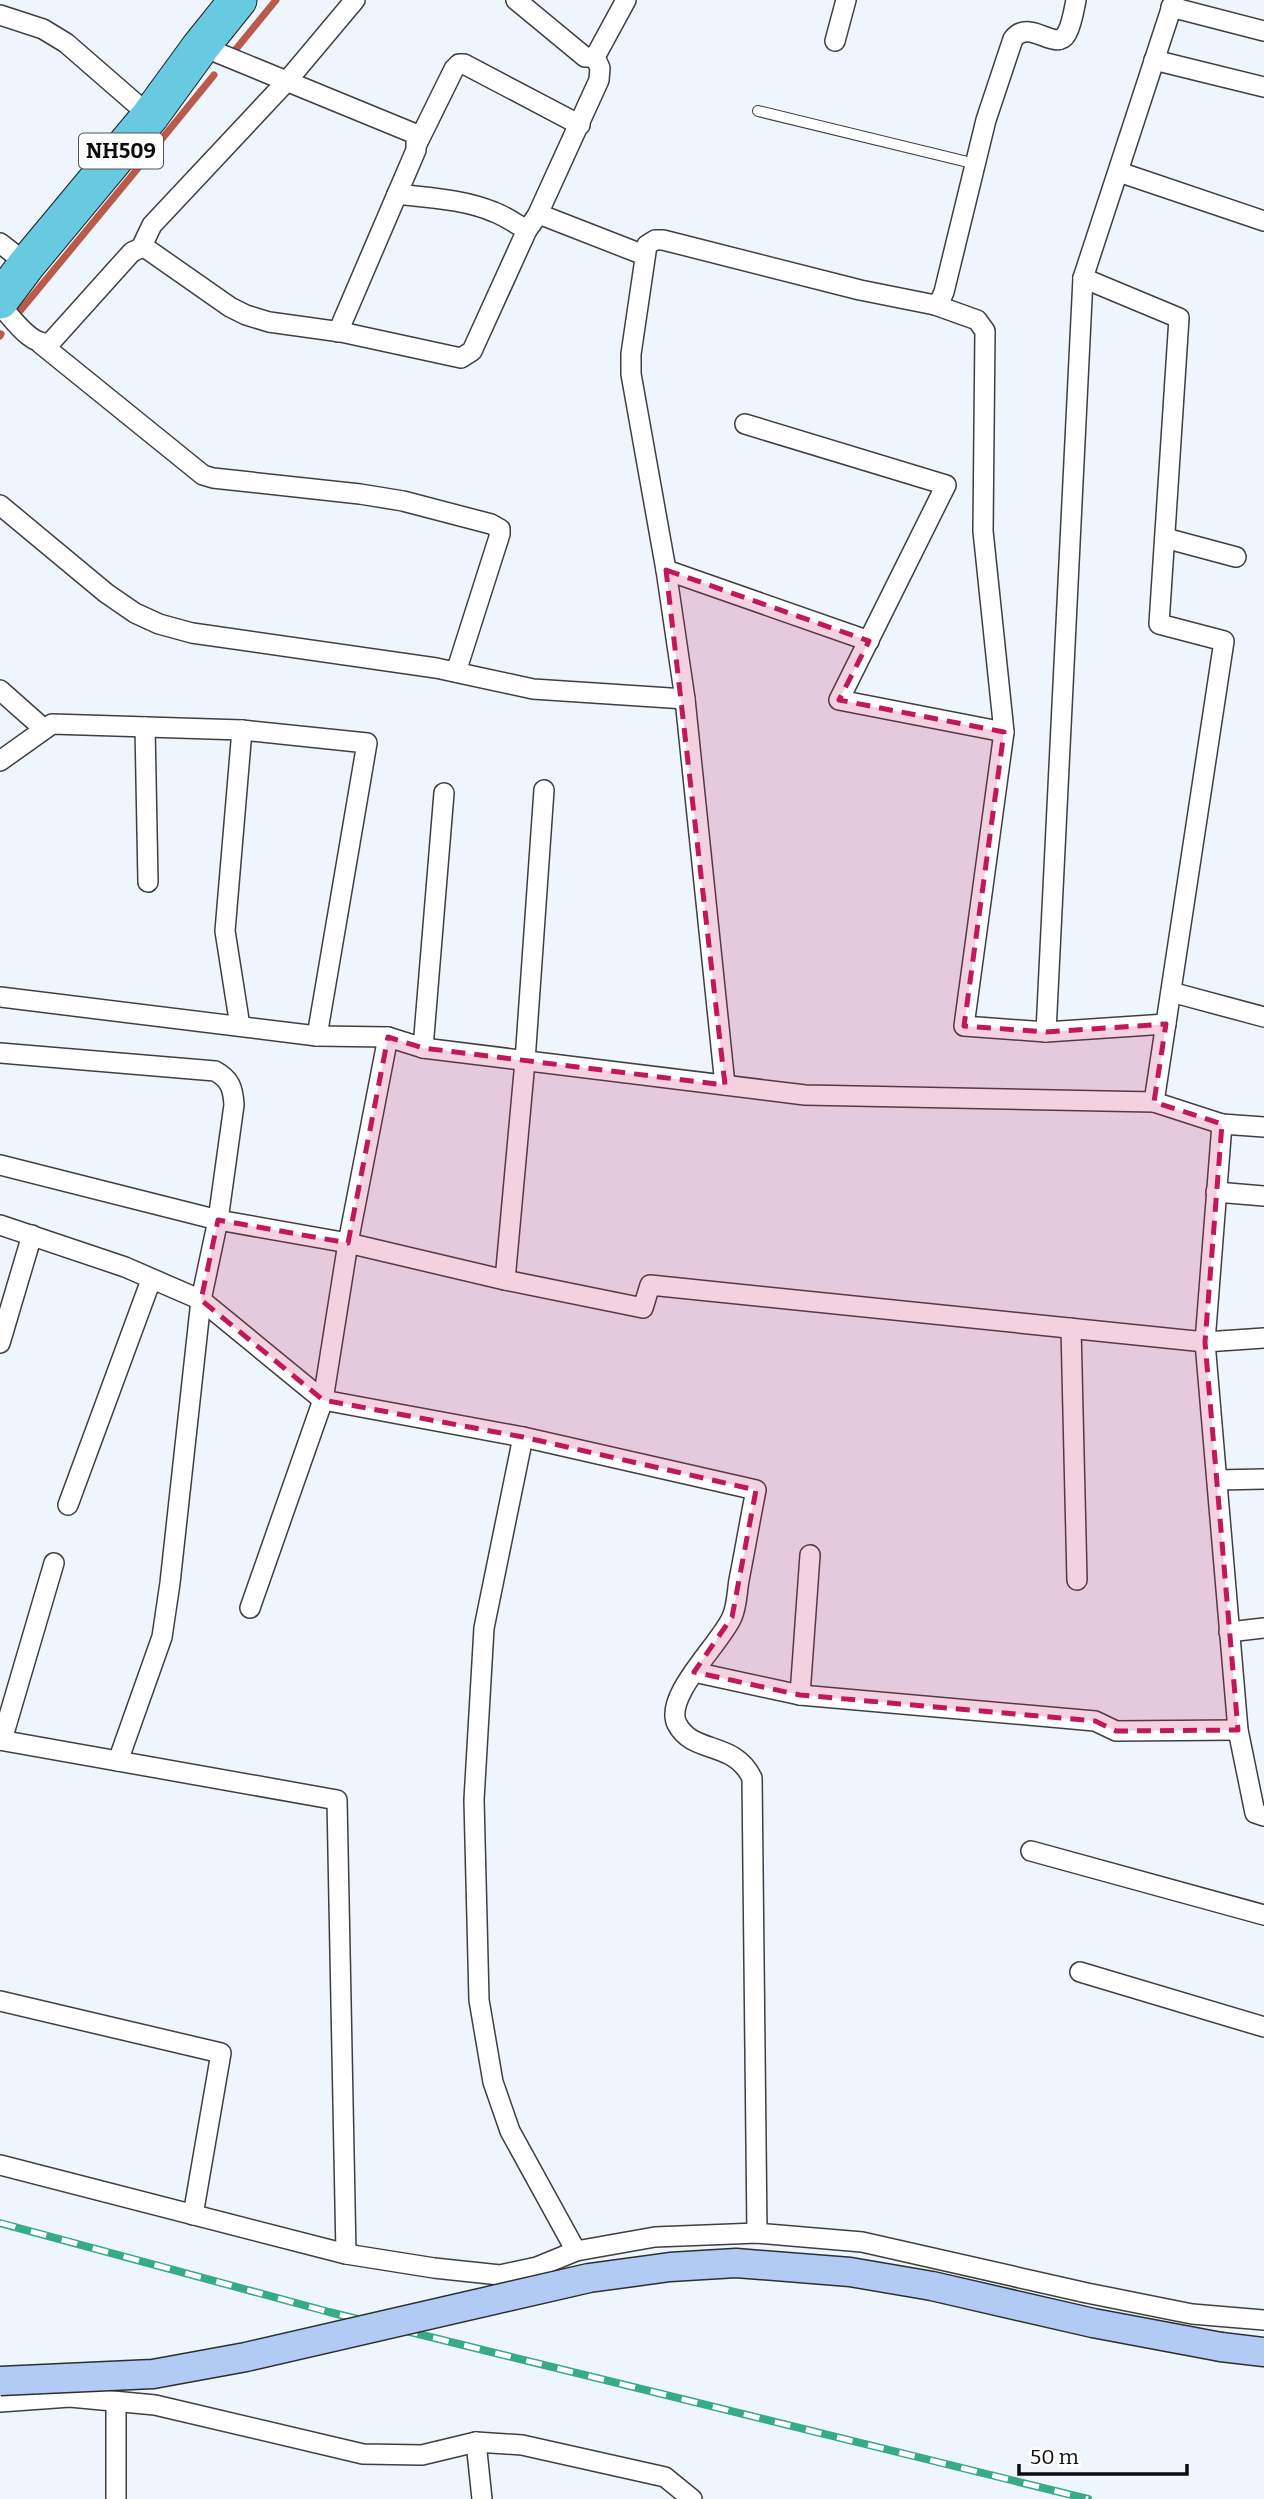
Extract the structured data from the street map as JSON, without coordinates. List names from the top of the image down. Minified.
{"streets":{"highway":["NH509"]},"scale_bar":"50 m"}
